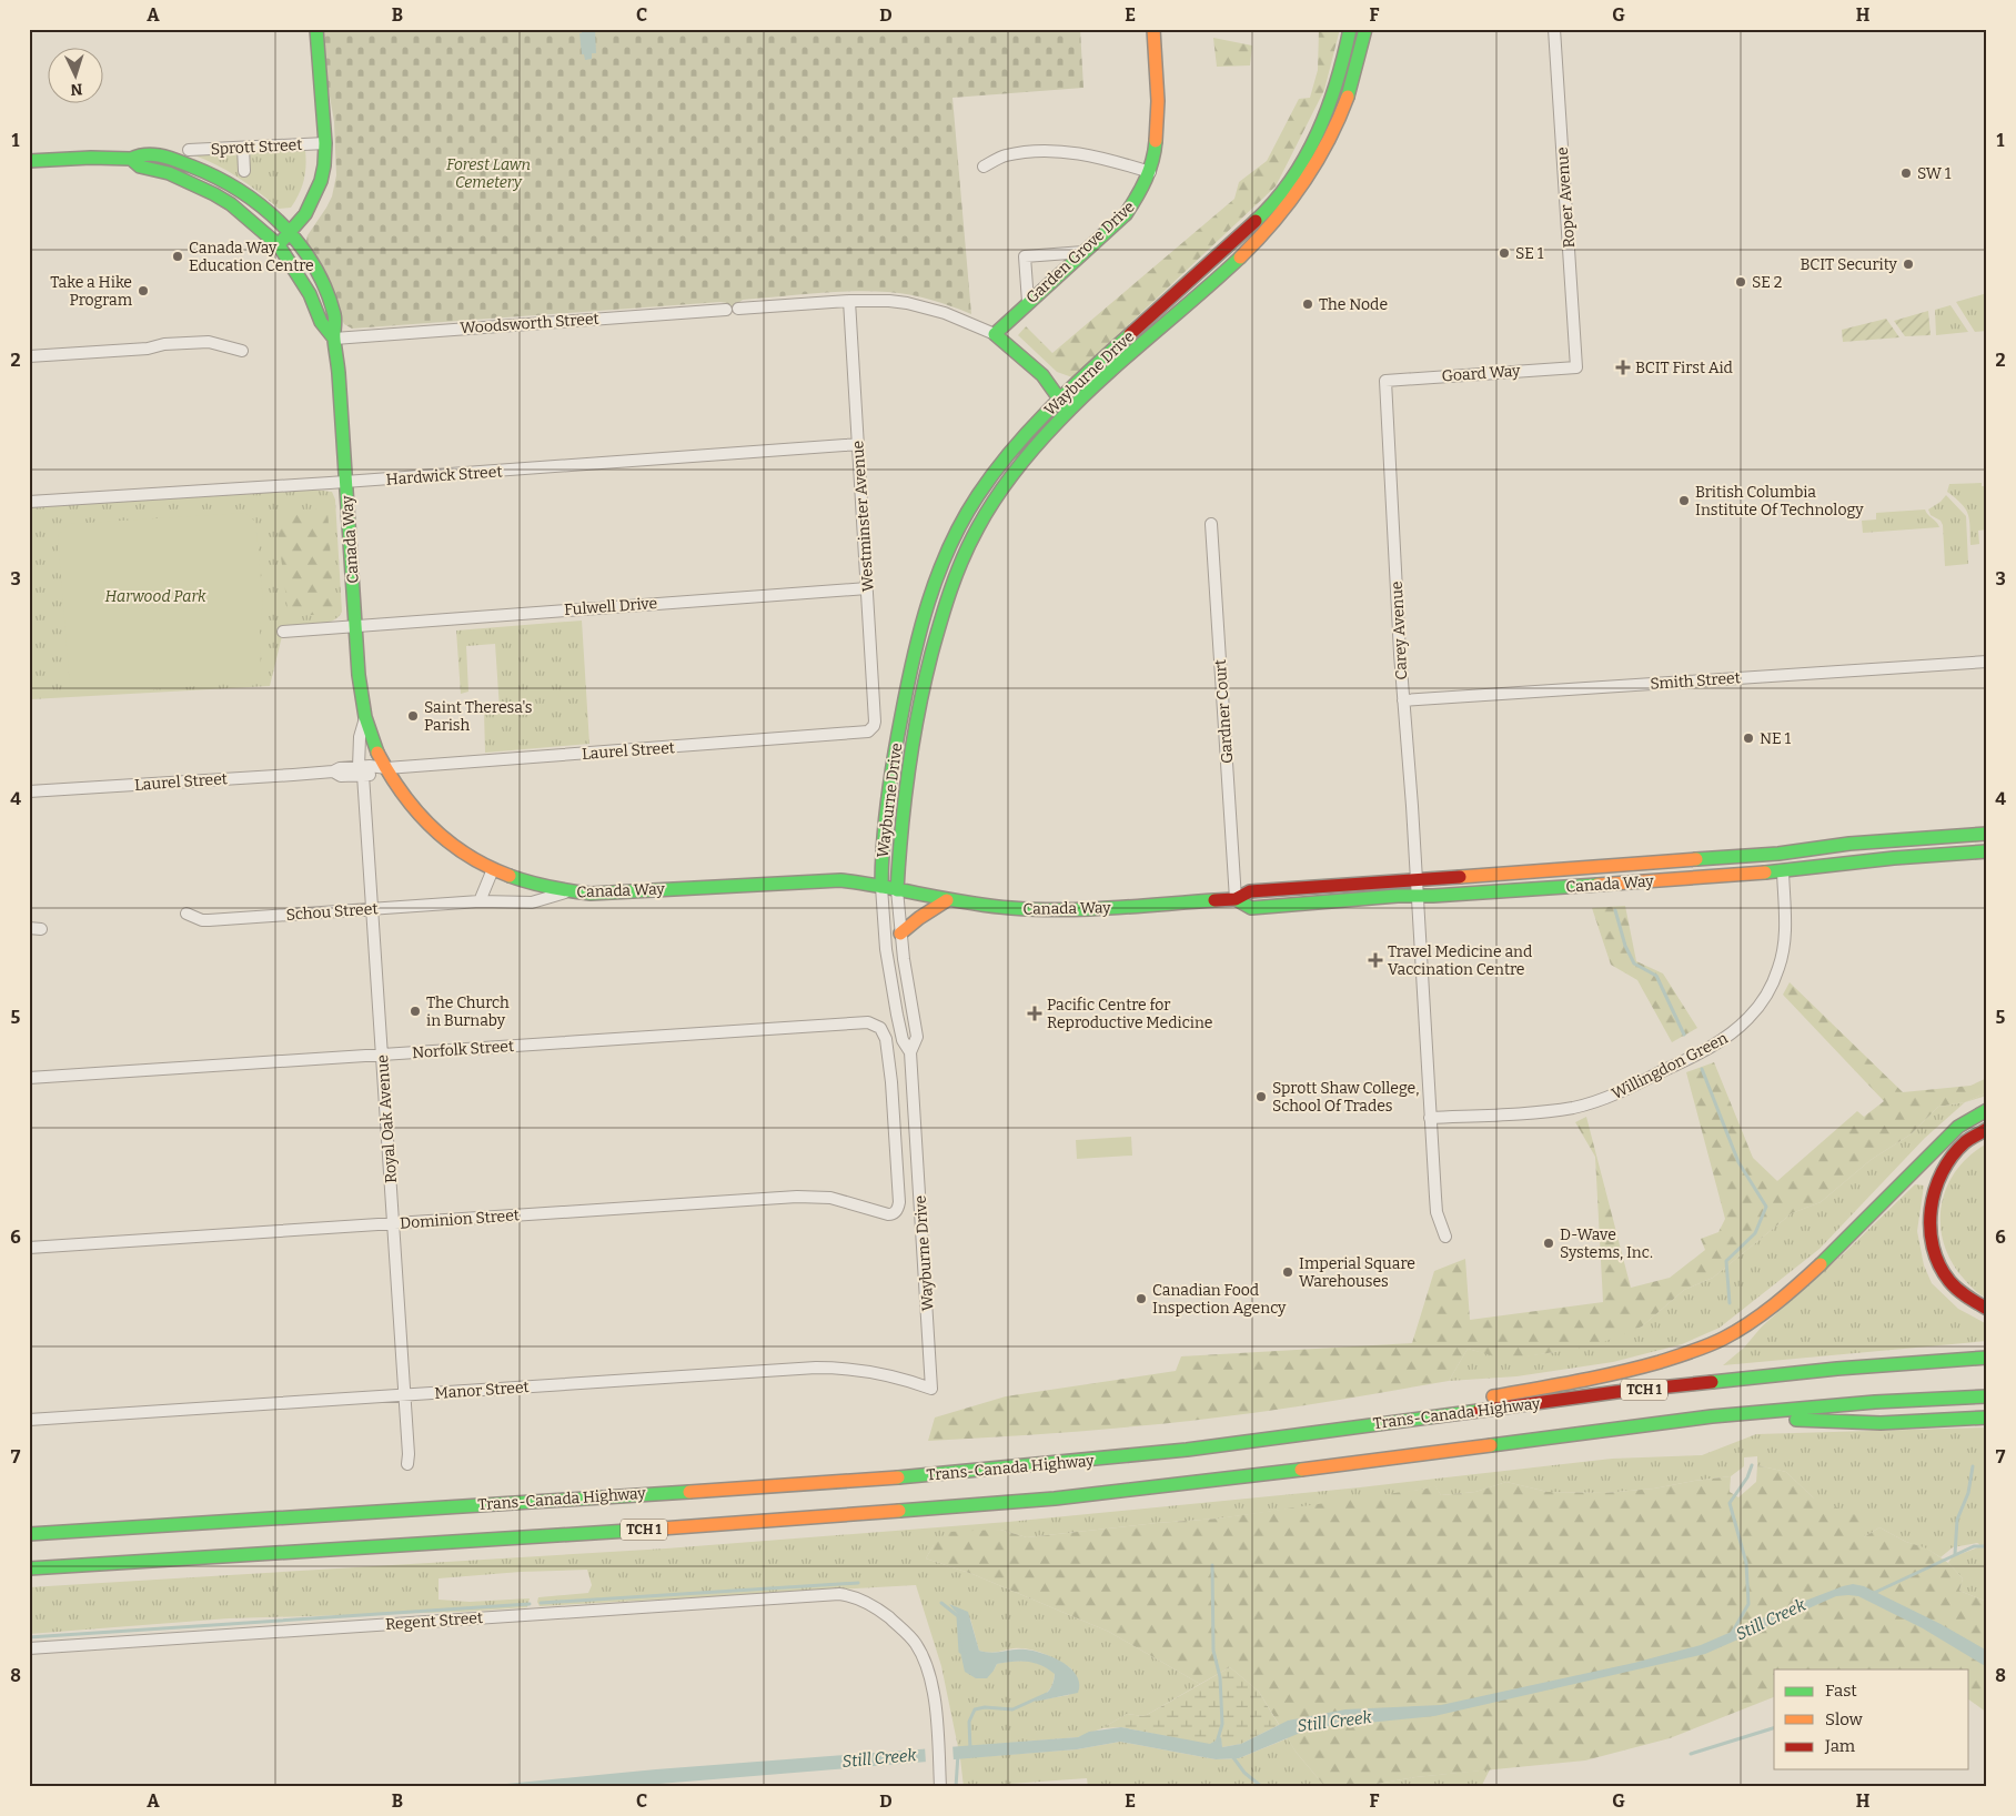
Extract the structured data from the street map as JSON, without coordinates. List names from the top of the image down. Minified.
{"streets":{"main road":["Garden Grove Drive","Wayburne Drive","Canada Way","TCH 1","Trans-Canada Highway"],"street":["Sprott Street","Roper Avenue","Woodsworth Street","Goard Way","Hardwick Street","Westminster Avenue","Fulwell Drive","Carey Avenue","Smith Street","Gardner Court","Laurel Street","Schou Street","Norfolk Street","Willingdon Green","Royal Oak Avenue","Dominion Street","Manor Street","Regent Street"]},"crossings":[["Roper Avenue","Goard Way"],["Woodsworth Street","Canada Way"],["Wayburne Drive","Canada Way"],["Wayburne Drive","Manor Street"],["Goard Way","Carey Avenue"],["Hardwick Street","Westminster Avenue"],["Hardwick Street","Canada Way"],["Westminster Avenue","Fulwell Drive"],["Westminster Avenue","Laurel Street"],["Canada Way","Fulwell Drive"],["Canada Way","Carey Avenue"],["Canada Way","Gardner Court"],["Canada Way","Laurel Street"],["Canada Way","Schou Street"],["Canada Way","Willingdon Green"],["Canada Way","Royal Oak Avenue"],["Carey Avenue","Smith Street"],["Carey Avenue","Willingdon Green"],["Laurel Street","Royal Oak Avenue"],["Schou Street","Royal Oak Avenue"],["Norfolk Street","Royal Oak Avenue"],["Norfolk Street","Dominion Street"],["Royal Oak Avenue","Dominion Street"],["Royal Oak Avenue","Manor Street"]],"water":["Still Creek"],"parks":["Forest Lawn Cemetery","Harwood Park"],"places":{"other":["SW 1","SE 1","Canada Way Education Centre","BCIT Security","SE 2","Take a Hike Program","The Node","British Columbia Institute Of Technology","Saint Theresa's Parish","NE 1","The Church in Burnaby","Sprott Shaw College, School Of Trades","D-Wave Systems, Inc.","Imperial Square Warehouses","Canadian Food Inspection Agency"],"health":["BCIT First Aid","Travel Medicine and Vaccination Centre","Pacific Centre for Reproductive Medicine"]},"legend":["Fast","Slow","Jam"],"north":"bottom","grid":{"columns":["A","B","C","D","E","F","G","H"],"rows":["1","2","3","4","5","6","7","8"]}}
